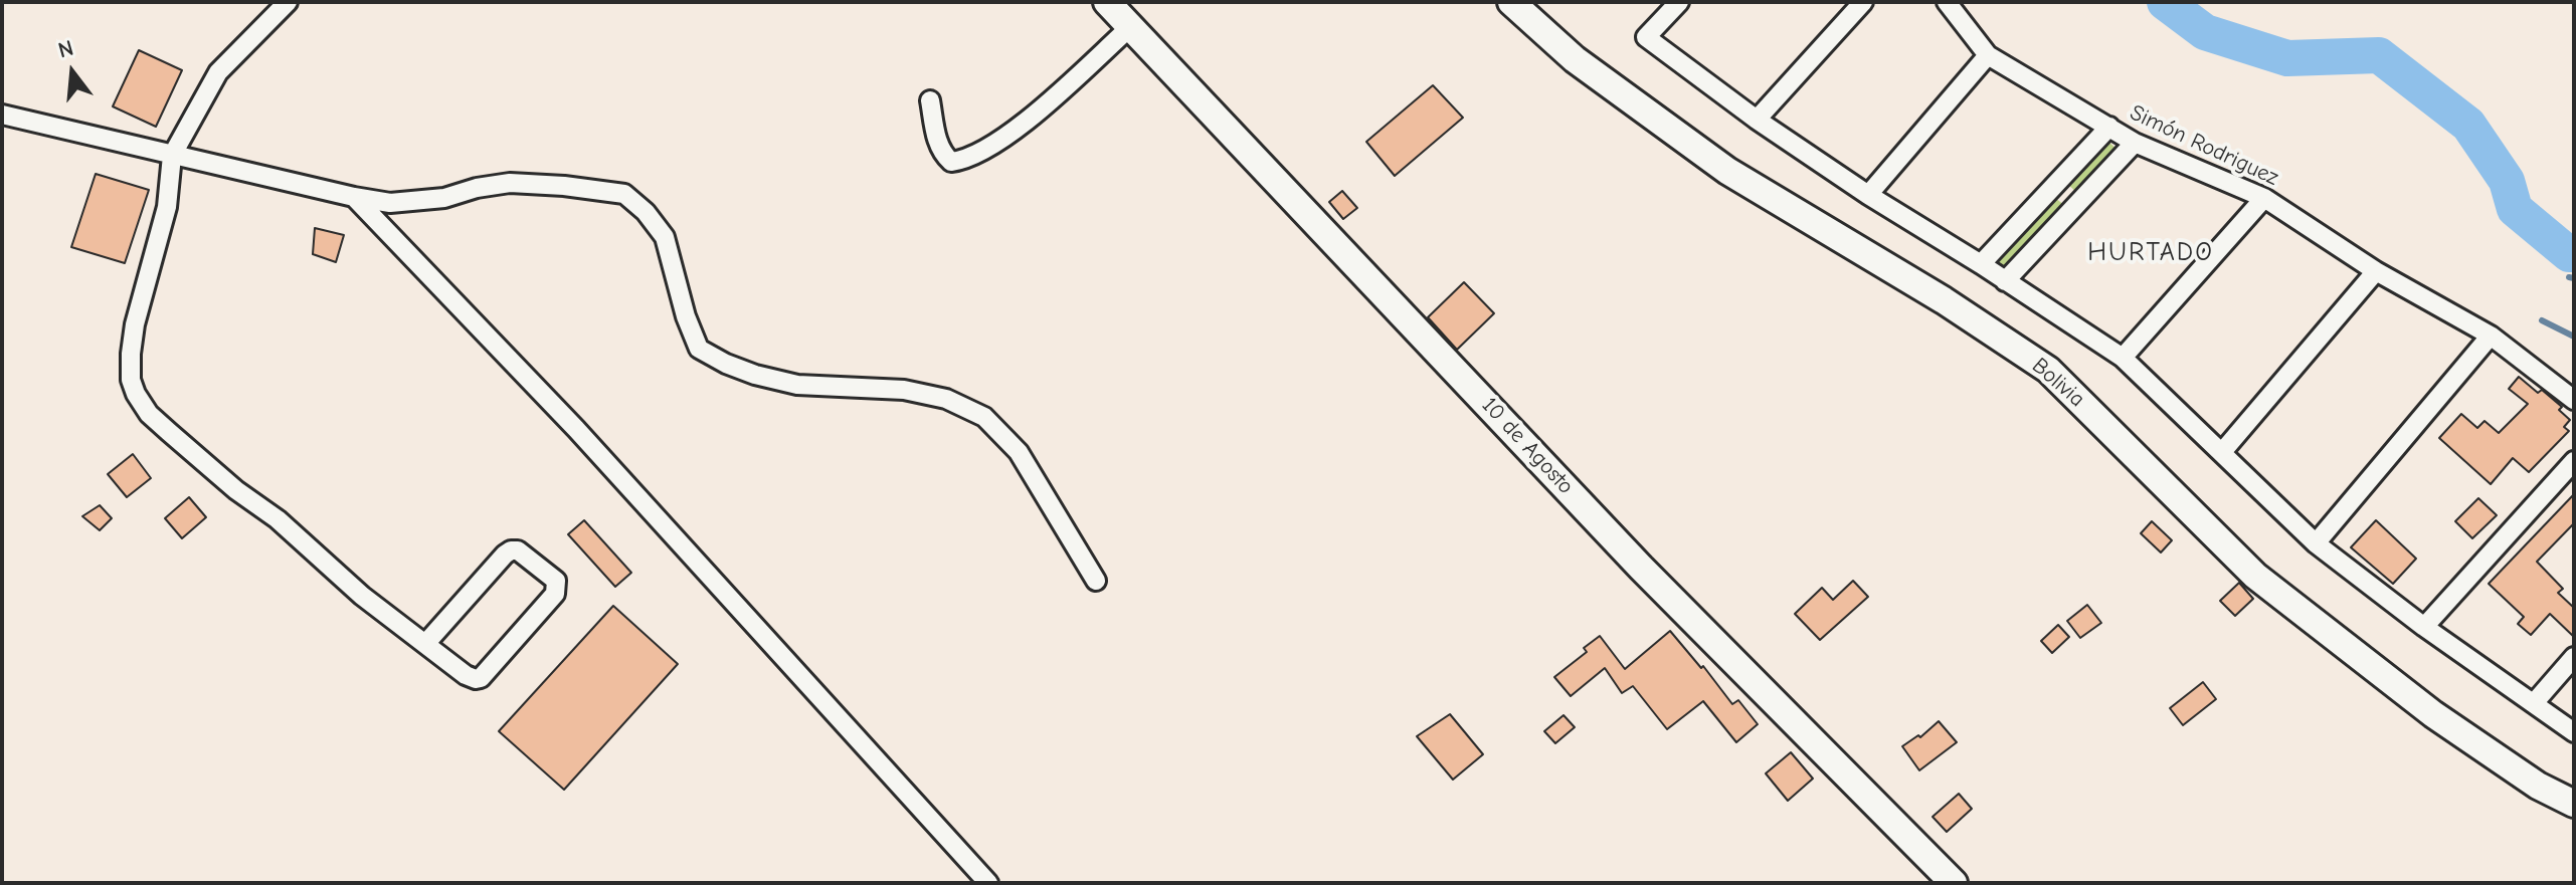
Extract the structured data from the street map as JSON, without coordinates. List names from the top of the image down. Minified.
{"streets":{"street":["Simón Rodriguez","Bolivia","10 de Agosto"]},"districts":["HURTADO"],"north":"top"}
